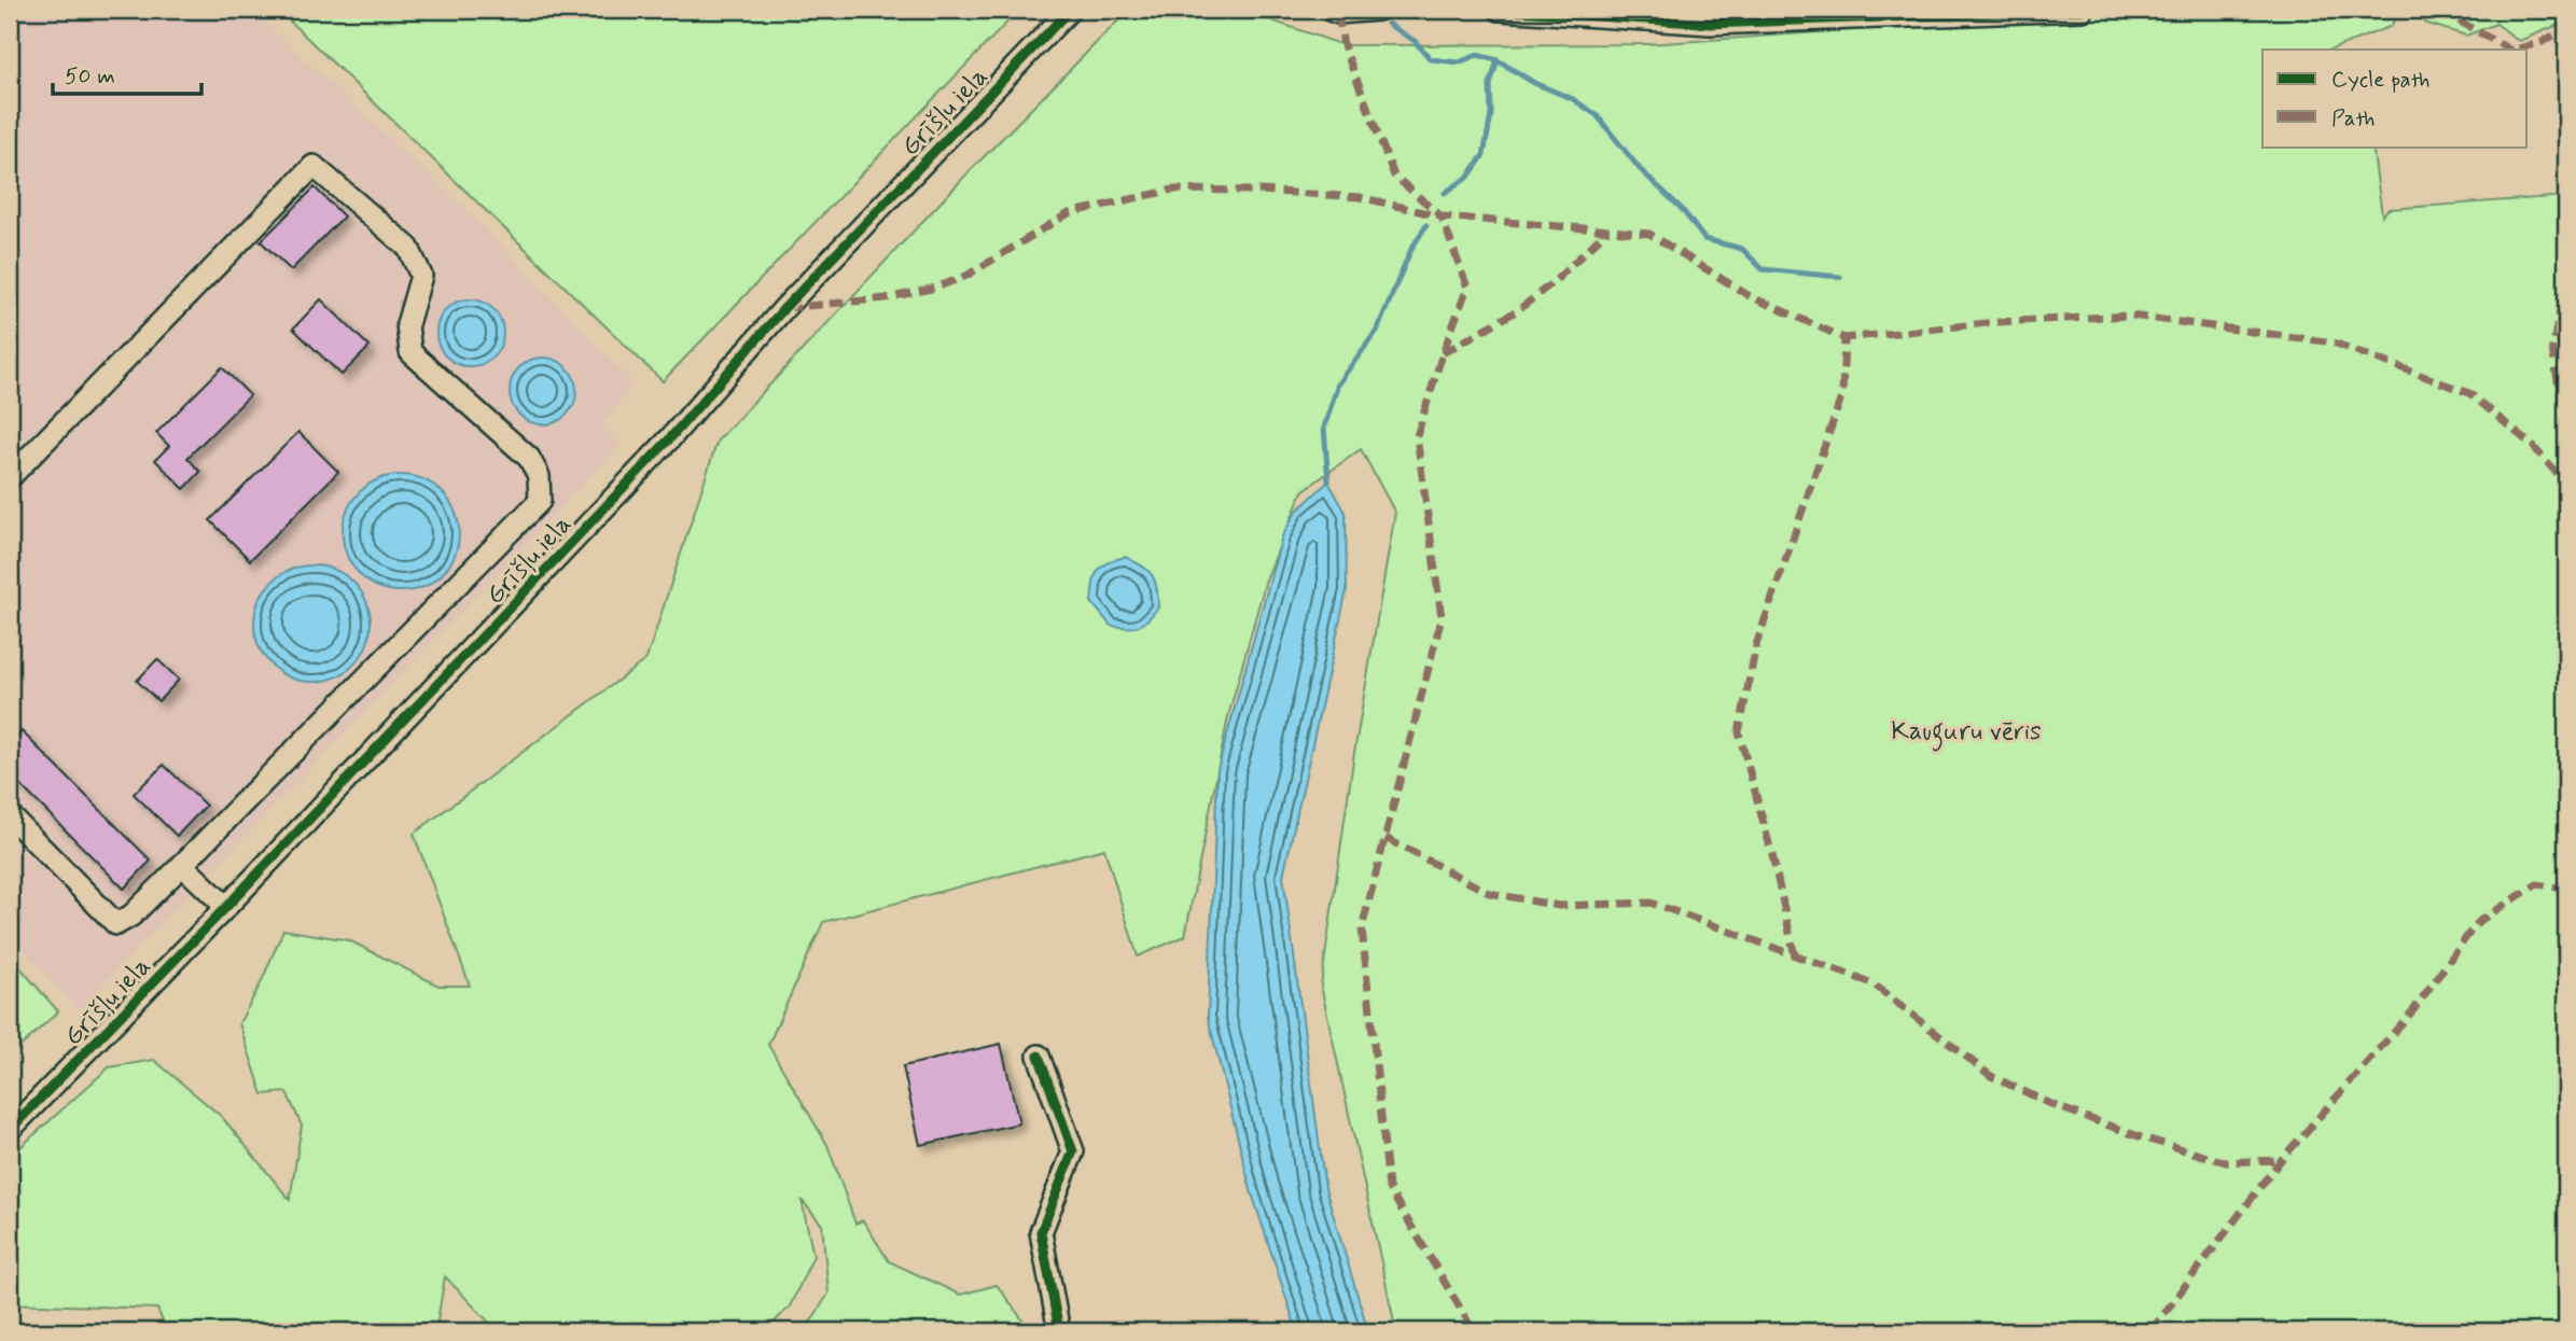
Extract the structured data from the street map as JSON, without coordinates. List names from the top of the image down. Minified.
{"streets":{"street":["Grīšļu iela"]},"parks":["Kauguru vēris"],"legend":["Cycle path","Path"],"scale_bar":"50 m"}
